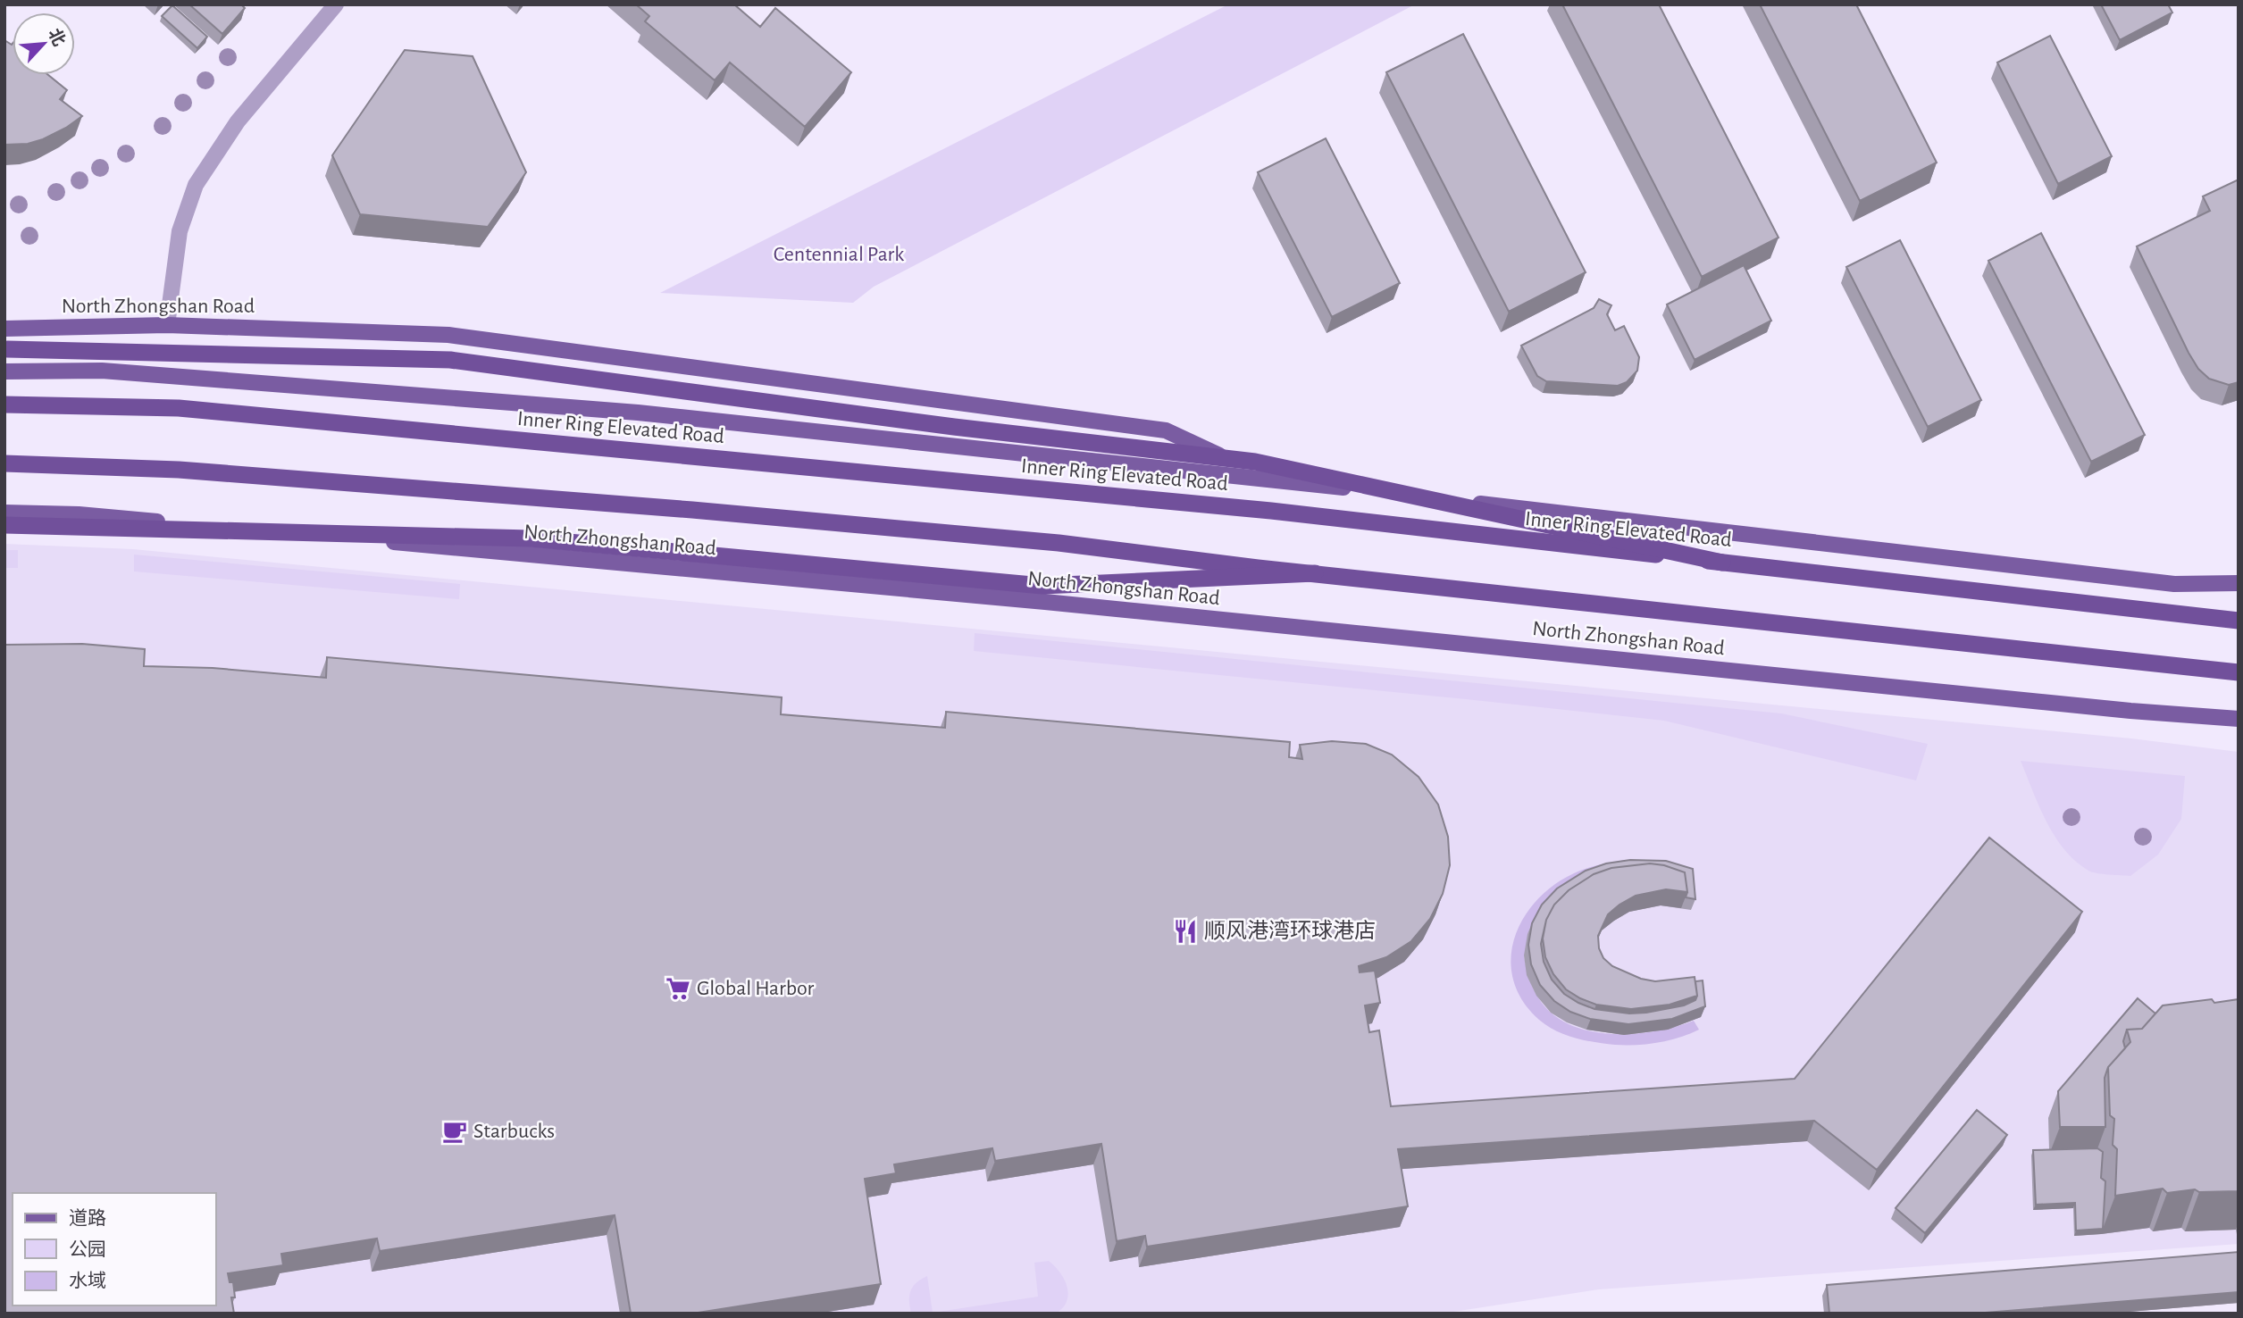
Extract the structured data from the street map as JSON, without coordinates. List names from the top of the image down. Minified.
{"streets":{"highway":["Inner Ring Elevated Road"],"main road":["North Zhongshan Road"]},"parks":["Centennial Park"],"places":{"restaurant":["顺风港湾环球港店"],"supermarket":["Global Harbor"],"cafe":["Starbucks"]},"legend":["道路","公园","水域"],"north":"top right"}
